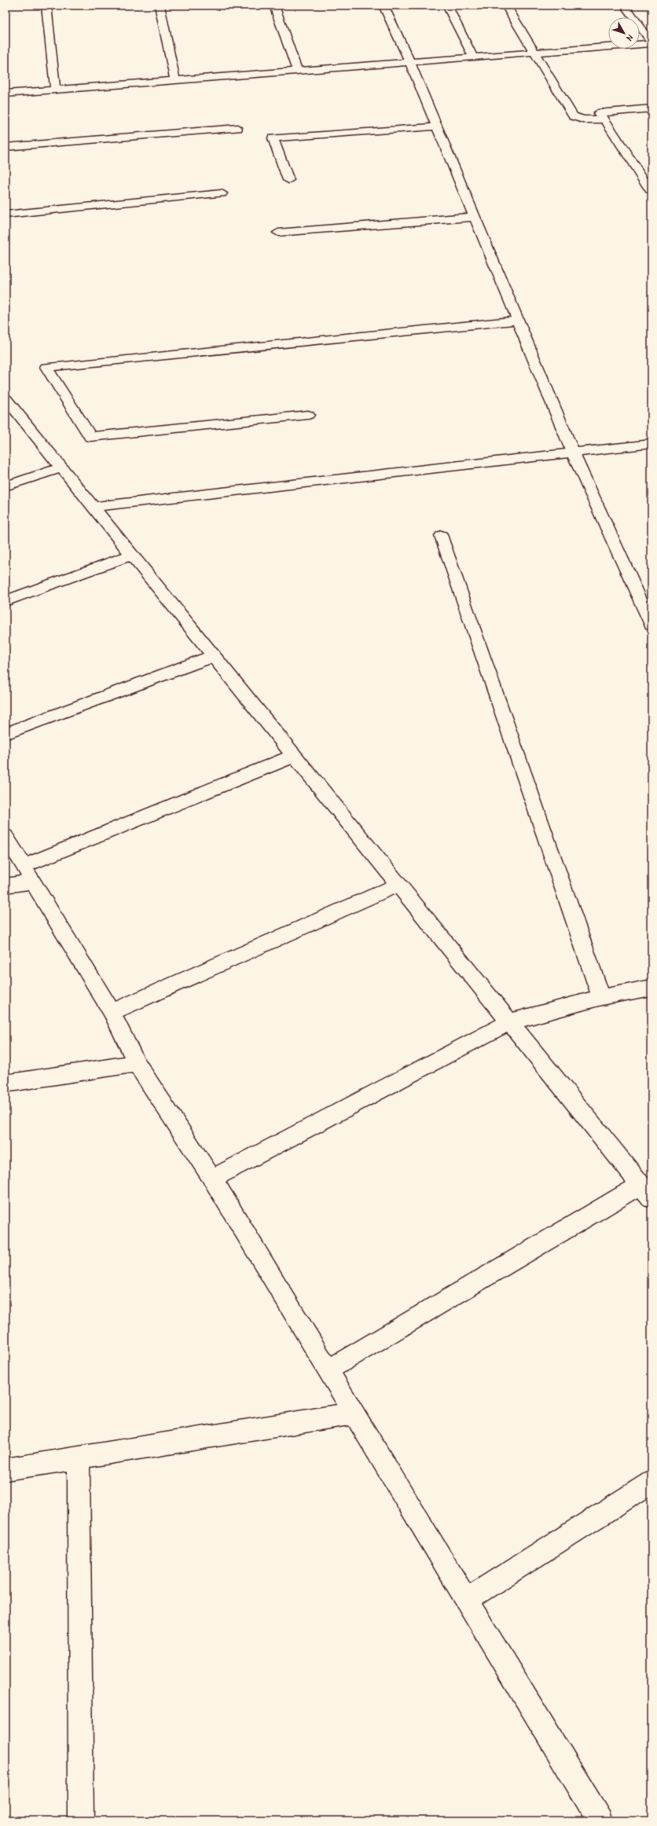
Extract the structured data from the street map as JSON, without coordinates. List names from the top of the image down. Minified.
{"north":"bottom right"}
